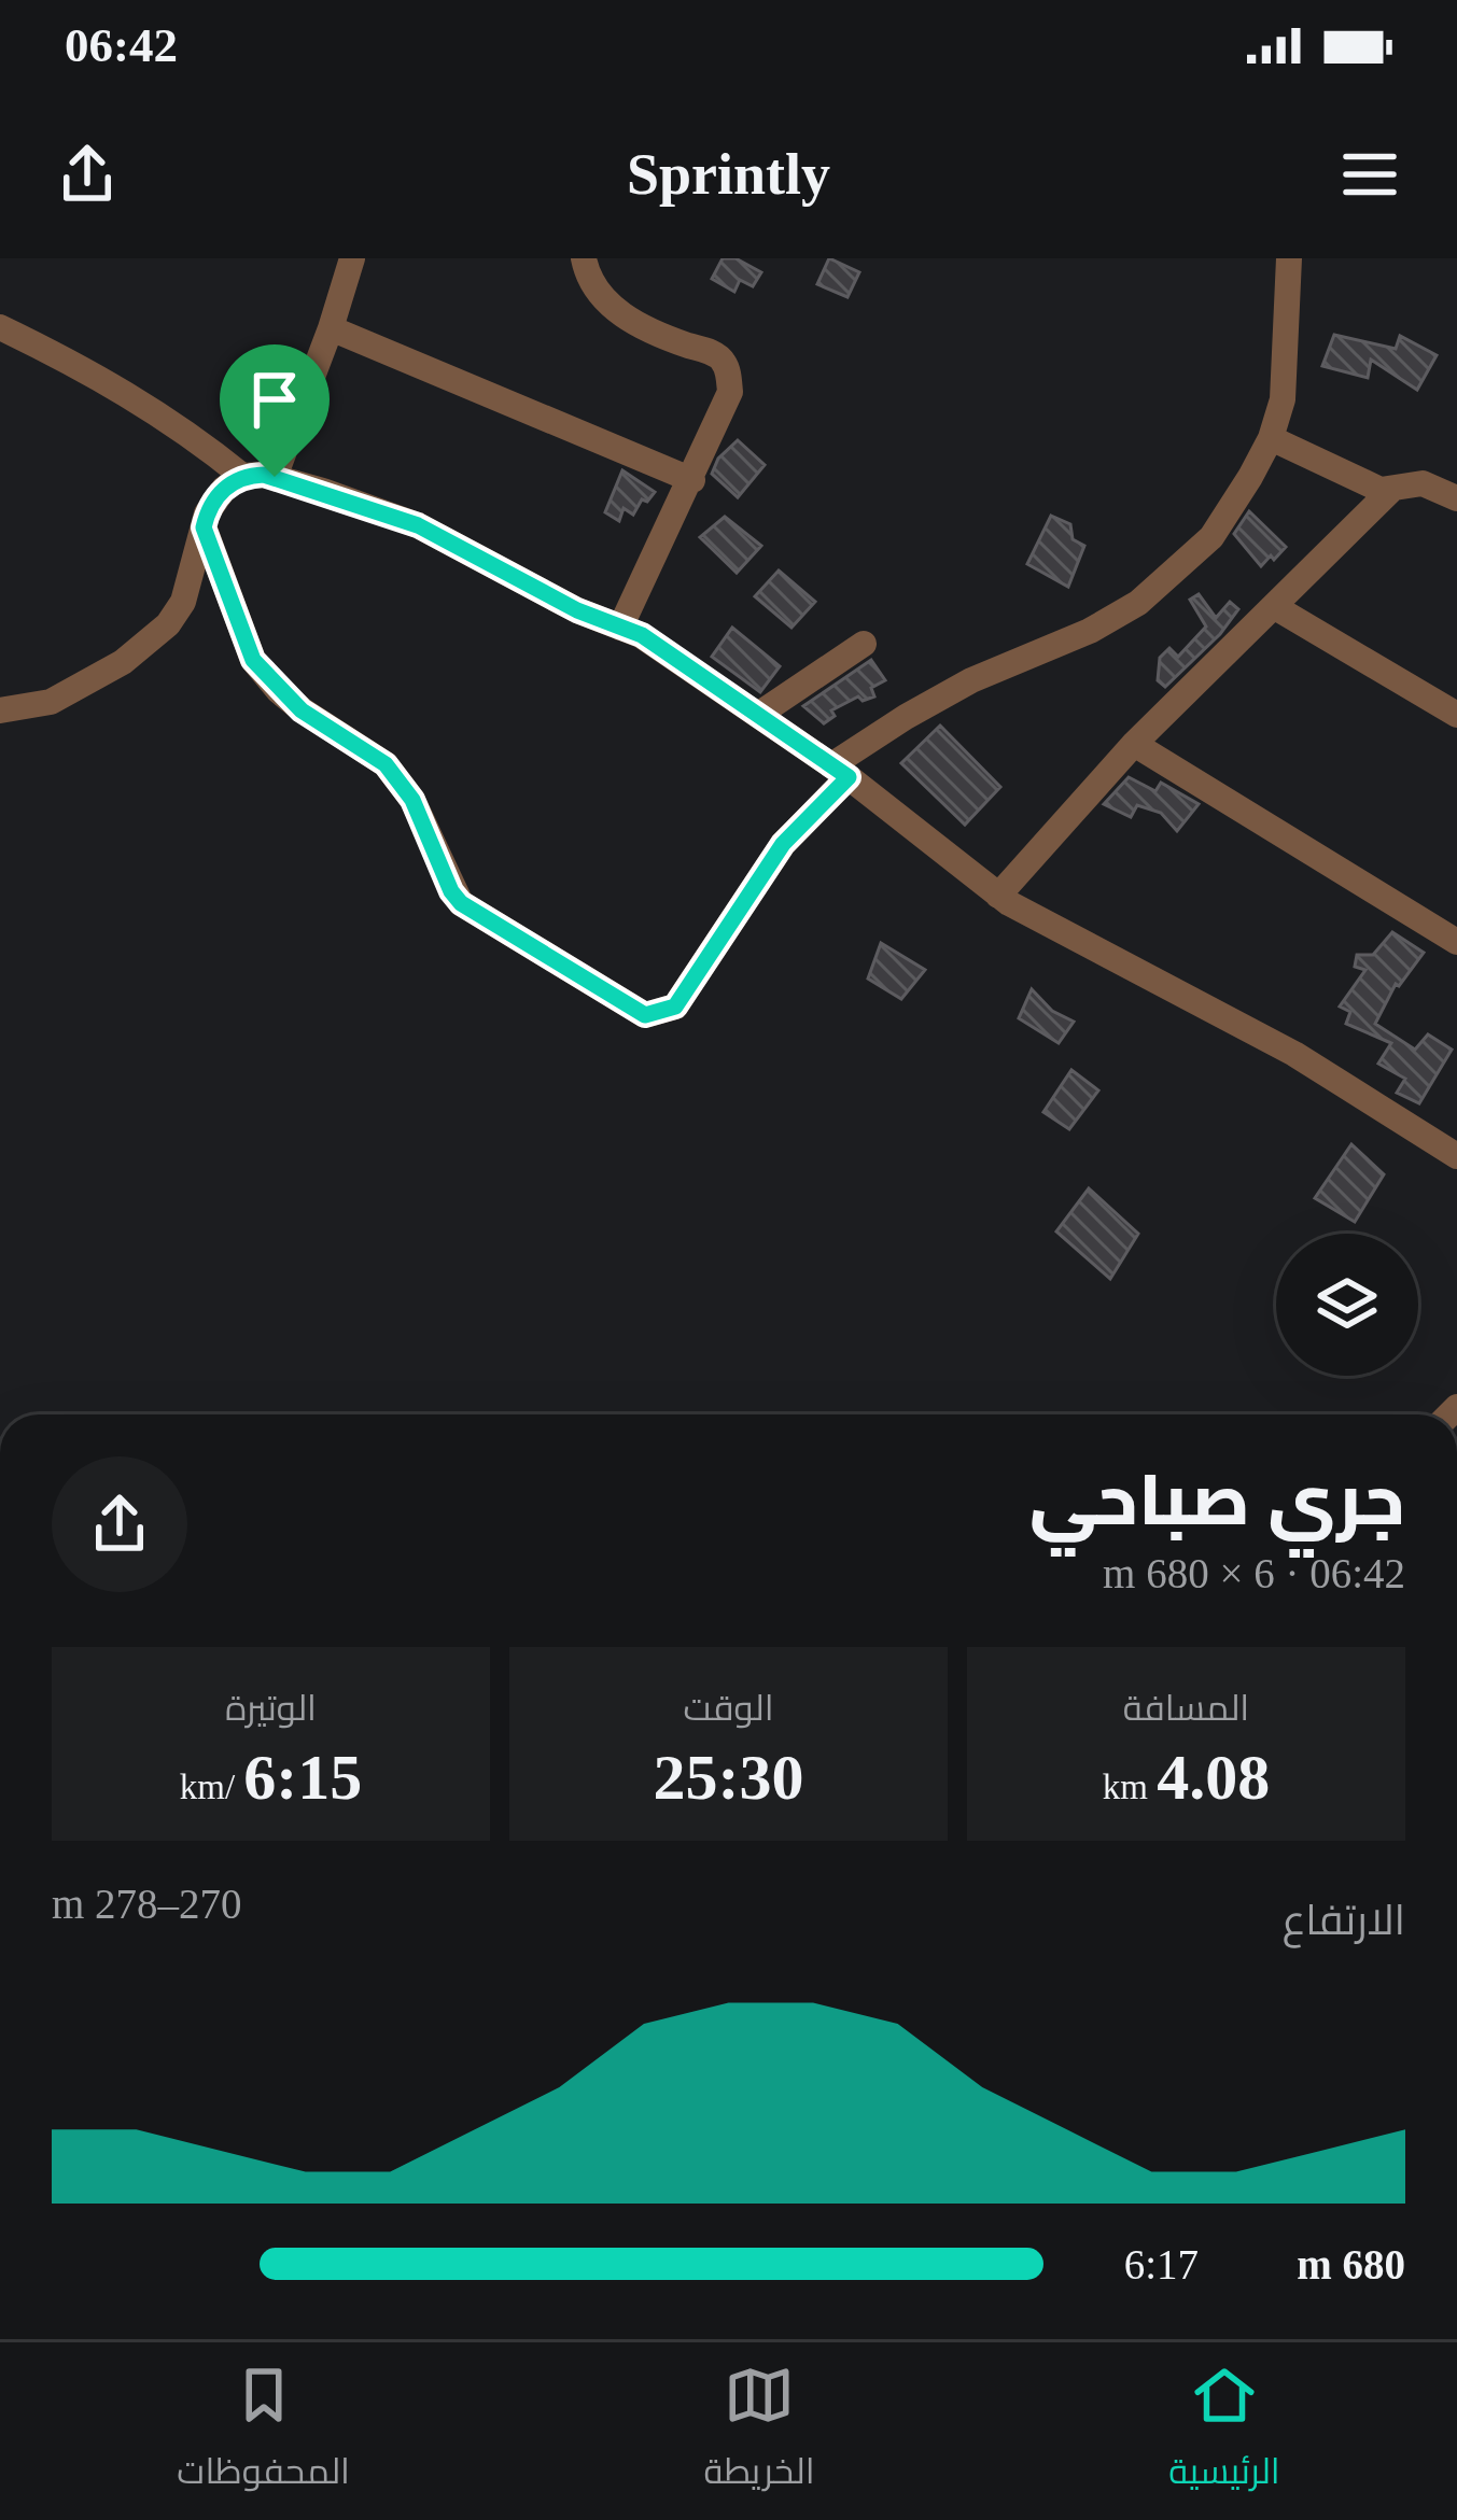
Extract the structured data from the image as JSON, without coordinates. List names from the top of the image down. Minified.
{"page":{"status":"06:42","header":"Sprintly","heading":["جري صباحي","06:42 · 6 × 680 m"],"stats":[["المسافة","4.08 km"],["الوقت","25:30"],["الوتيرة","6:15 /km"]],"chart":["الارتفاع","270–278 m"],"list":[{"name":"680 m","note":"6:17"}],"tabs":["الرئيسية","الخريطة","المحفوظات"]}}
